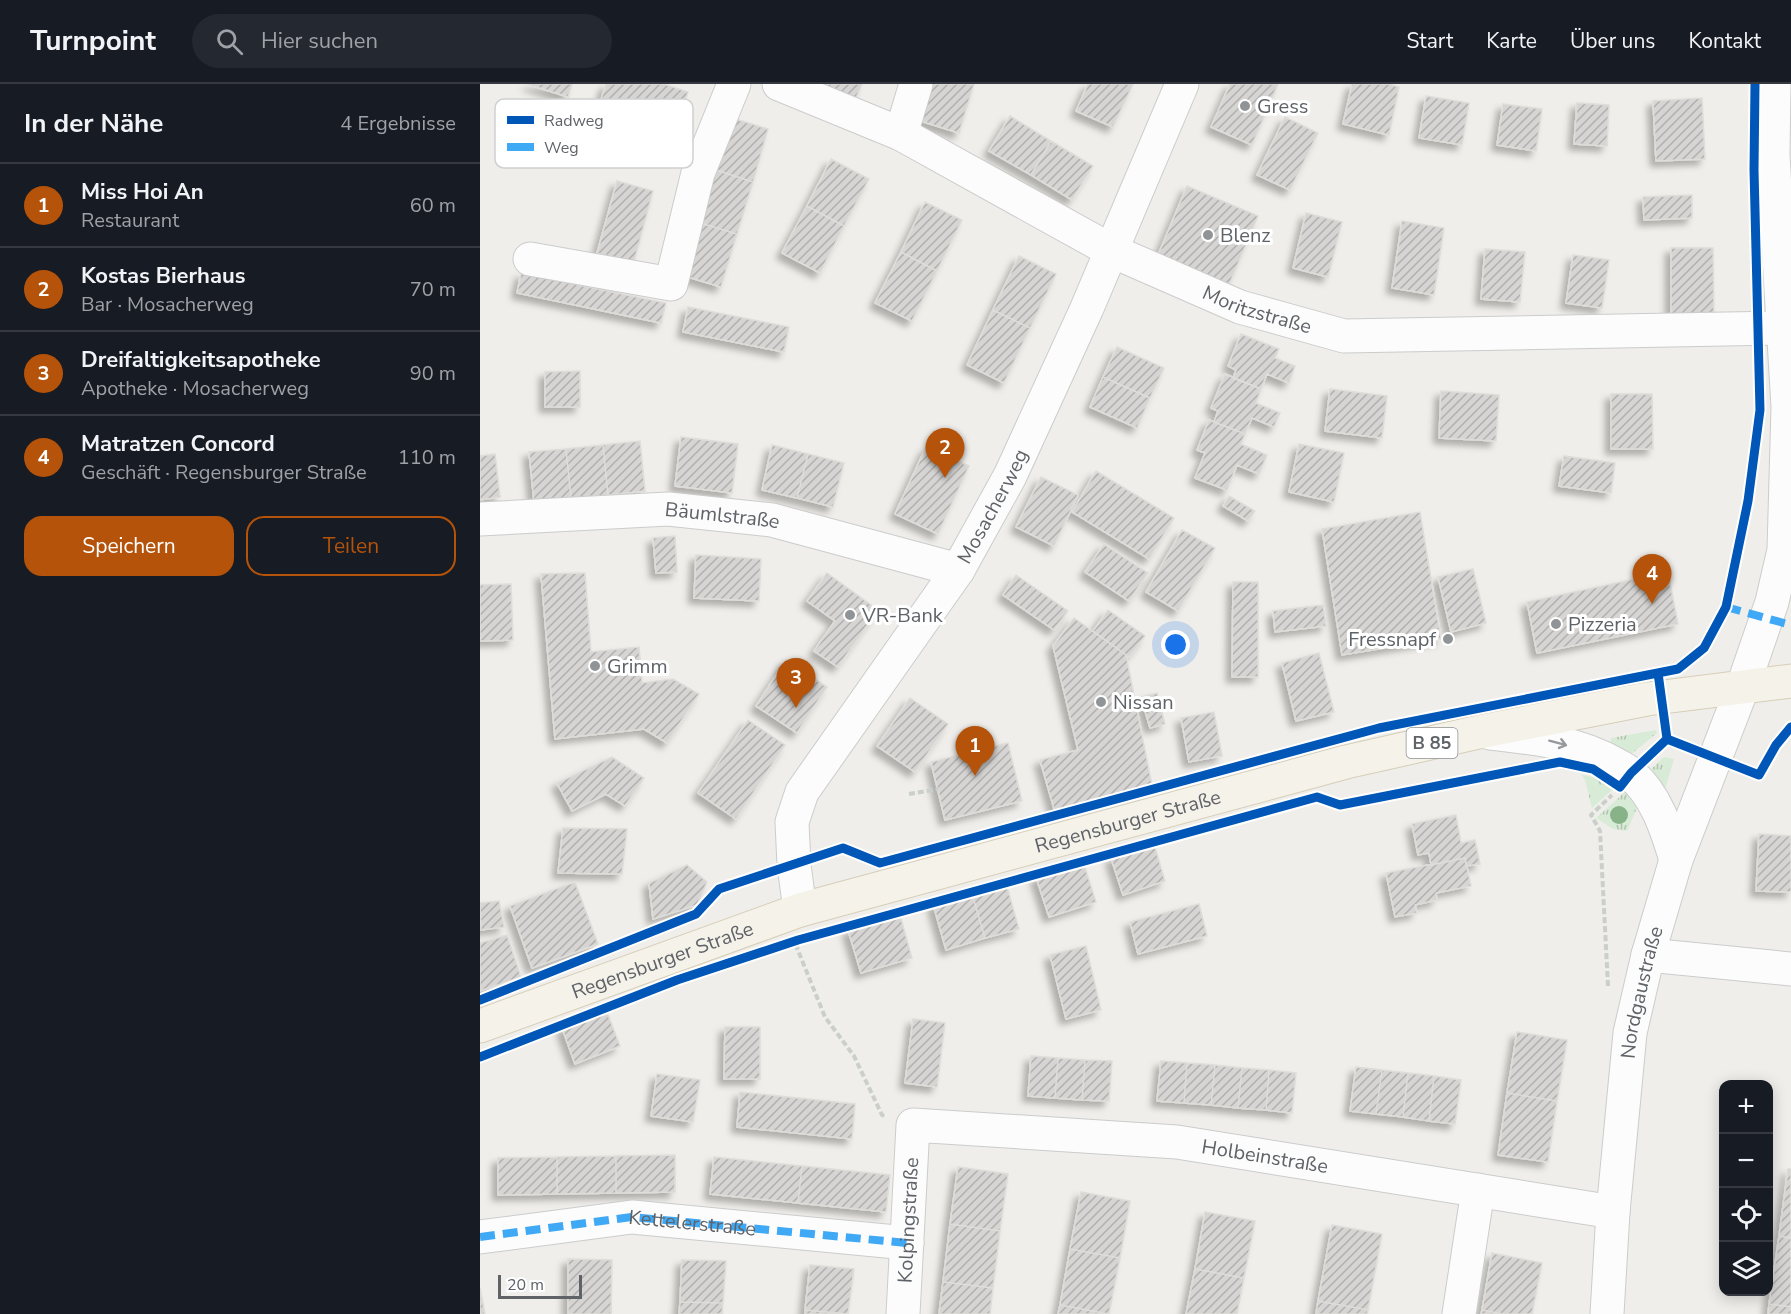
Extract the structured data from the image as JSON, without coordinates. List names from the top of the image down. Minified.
{"streets":{"main road":["B 85","Regensburger Straße"],"street":["Moritzstraße","Mosacherweg","Bäumlstraße","Nordgaustraße","Holbeinstraße","Kolpingstraße","Kettelerstraße"]},"crossings":[["Moritzstraße","Mosacherweg"],["Moritzstraße","Nordgaustraße"],["Mosacherweg","Bäumlstraße"],["Mosacherweg","Regensburger Straße"],["Regensburger Straße","Nordgaustraße"],["Nordgaustraße","Holbeinstraße"],["Holbeinstraße","Kolpingstraße"],["Kolpingstraße","Kettelerstraße"]],"places":["Gress","Blenz","VR-Bank","Pizzeria","Fressnapf","Grimm","Nissan"],"legend":["Radweg","Weg"],"scale_bar":"20 m","page":{"header":"Turnpoint","search":"Hier suchen","nav":["Start","Karte","Über uns","Kontakt"],"heading":["In der Nähe","4 Ergebnisse"],"list":[{"mark":"1","name":"Miss Hoi An","note":"Restaurant","value":"60 m"},{"mark":"2","name":"Kostas Bierhaus","note":"Bar · Mosacherweg","value":"70 m"},{"mark":"3","name":"Dreifaltigkeitsapotheke","note":"Apotheke · Mosacherweg","value":"90 m"},{"mark":"4","name":"Matratzen Concord","note":"Geschäft · Regensburger Straße","value":"110 m"}],"pins":["2","4","3","1"],"buttons":["Speichern","Teilen"],"map_buttons":["+","−"],"scale":"20 m"}}
